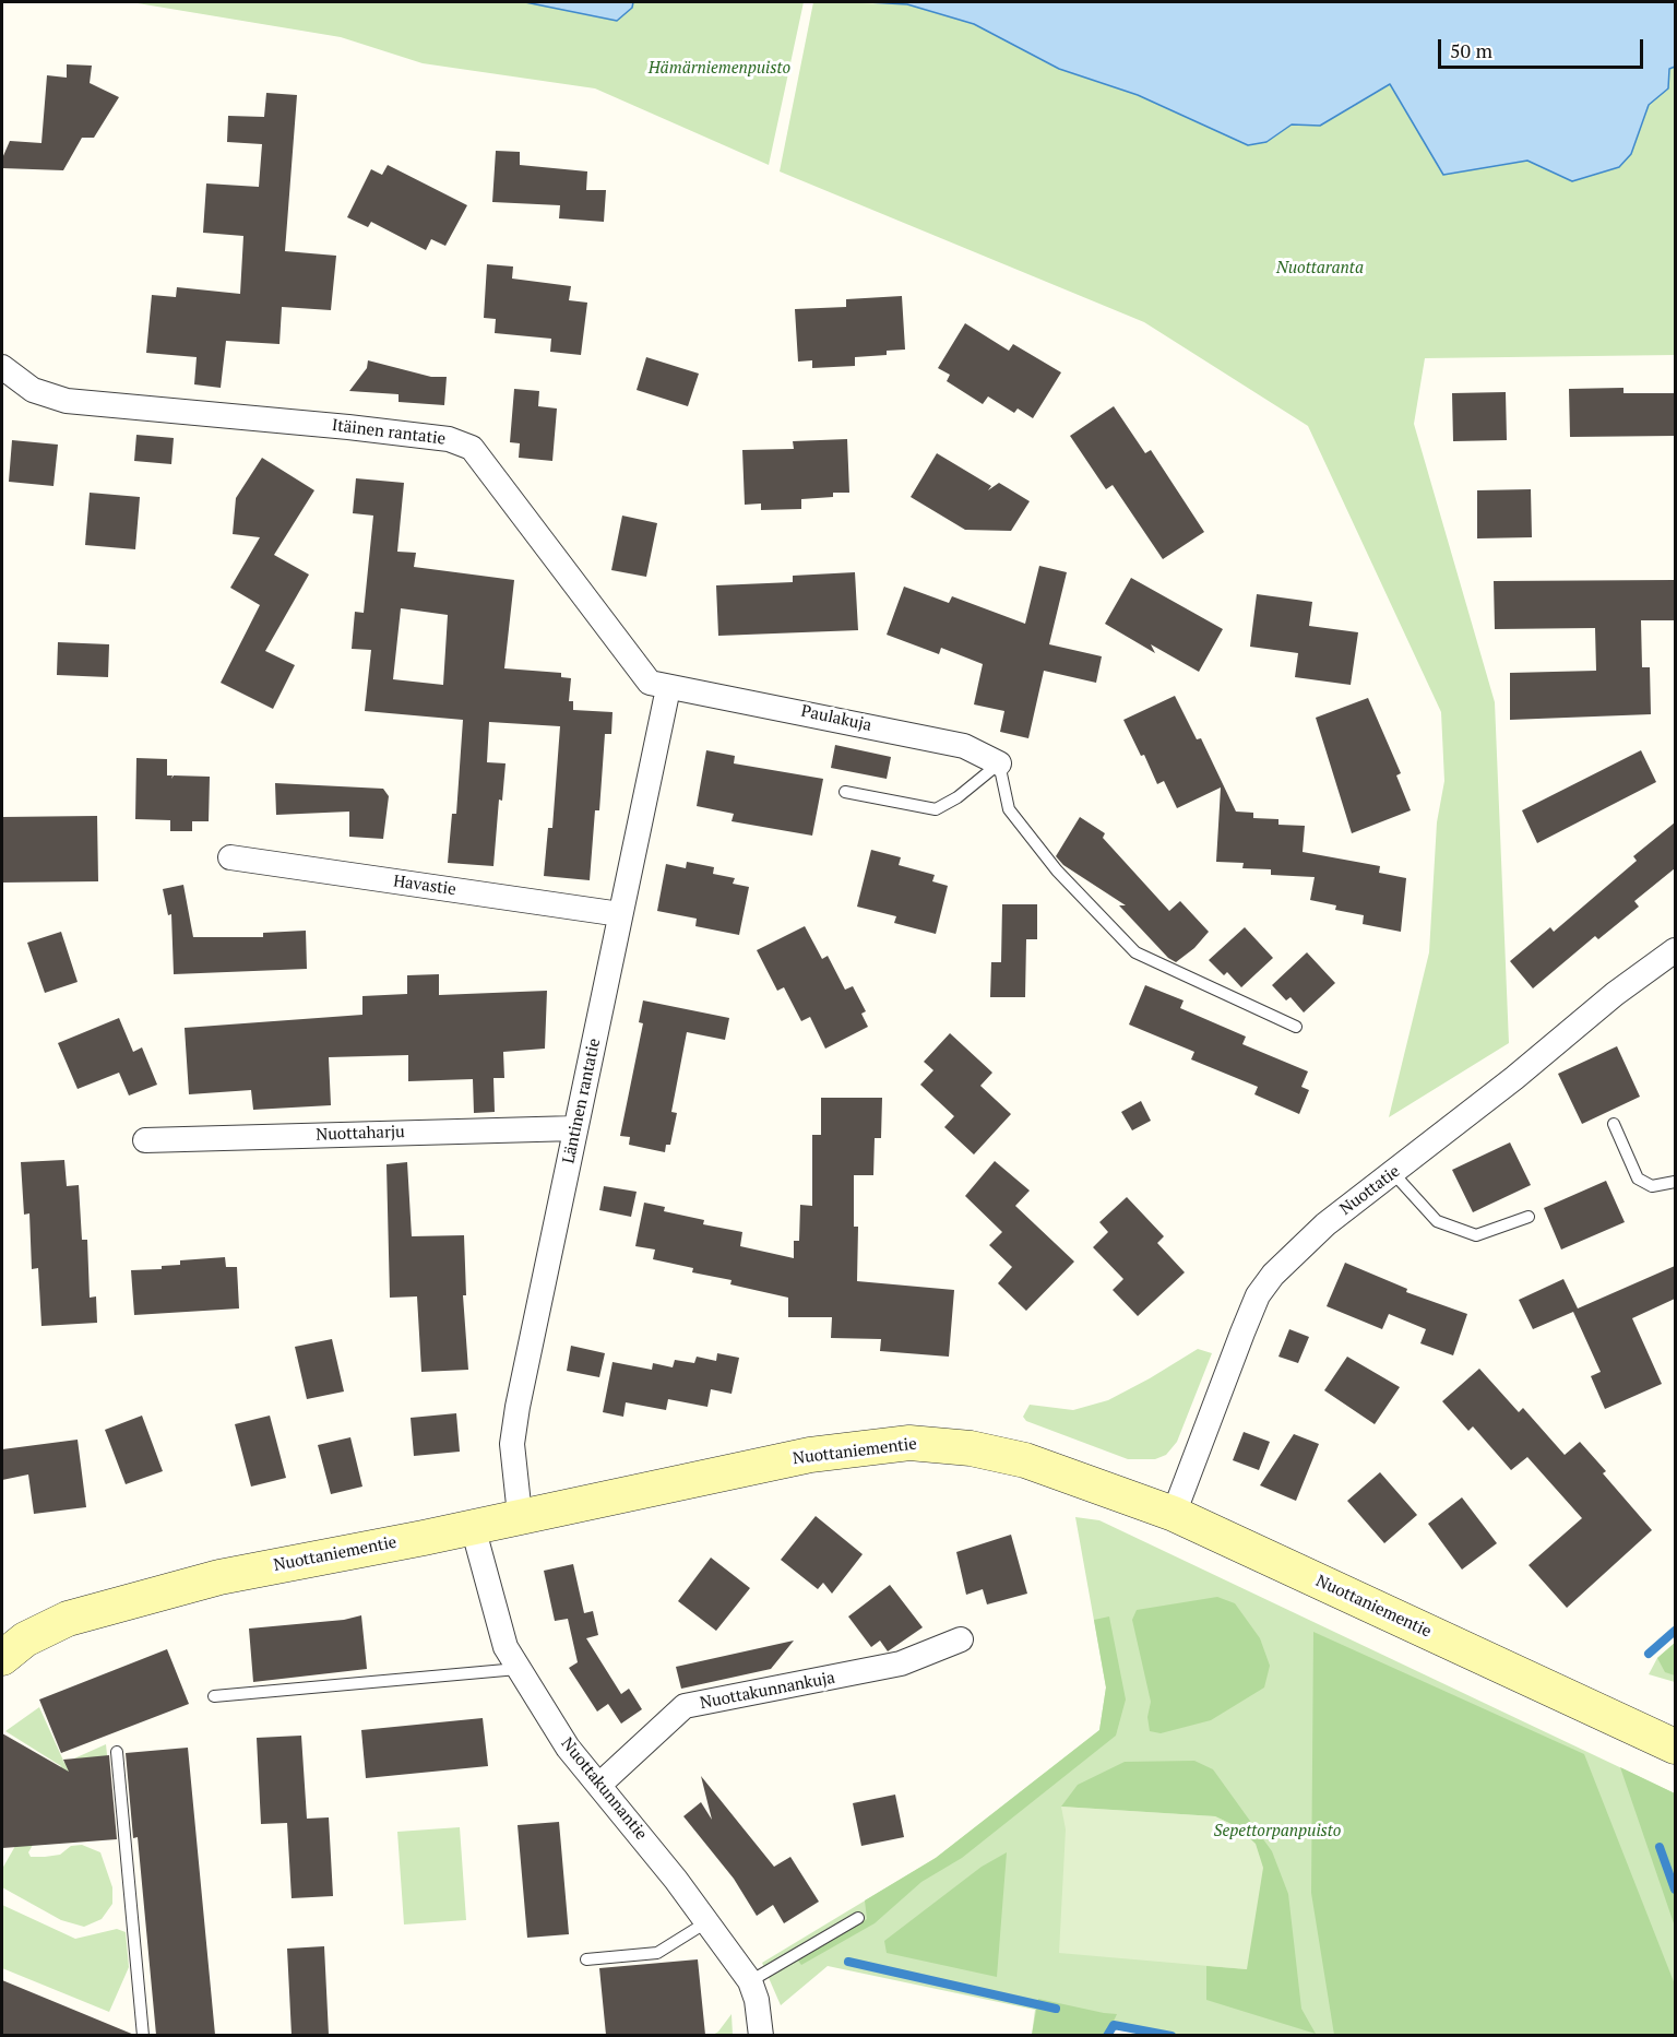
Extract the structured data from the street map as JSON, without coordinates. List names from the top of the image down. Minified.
{"streets":{"main road":["Nuottaniementie"],"street":["Itäinen rantatie","Paulakuja","Havastie","Läntinen rantatie","Nuottaharju","Nuottatie","Nuottakunnankuja","Nuottakunnantie"]},"crossings":[["Itäinen rantatie","Paulakuja"],["Itäinen rantatie","Läntinen rantatie"],["Paulakuja","Läntinen rantatie"],["Havastie","Läntinen rantatie"],["Läntinen rantatie","Nuottaharju"],["Läntinen rantatie","Nuottaniementie"],["Nuottatie","Nuottaniementie"],["Nuottaniementie","Nuottakunnantie"],["Nuottakunnankuja","Nuottakunnantie"]],"parks":["Hämärniemenpuisto","Nuottaranta","Sepettorpanpuisto"],"scale_bar":"50 m"}
